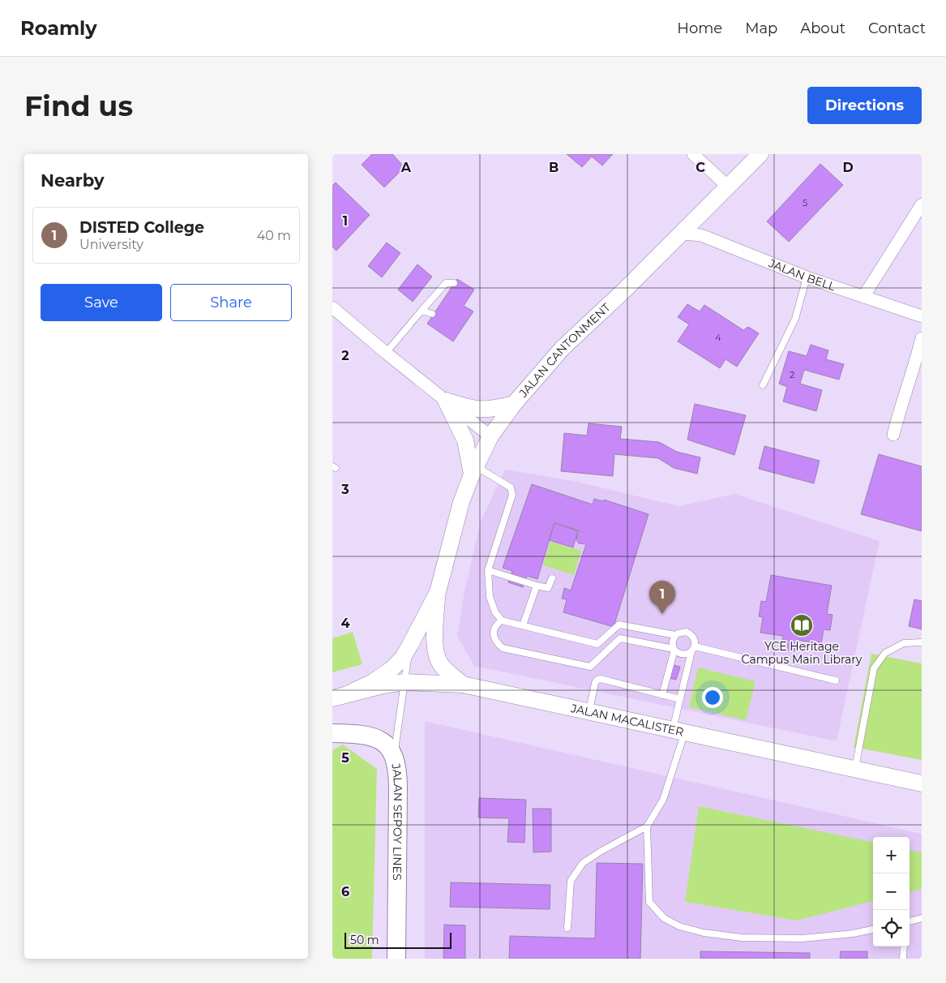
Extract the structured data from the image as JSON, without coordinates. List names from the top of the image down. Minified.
{"streets":{"main road":["JALAN CANTONMENT","JALAN MACALISTER","JALAN SEPOY LINES"],"street":["JALAN BELL"]},"crossings":[["JALAN BELL","JALAN CANTONMENT"]],"places":{"library":["YCE Heritage Campus Main Library"]},"house_numbers":["5","4","2"],"scale_bar":"50 m","page":{"header":"Roamly","nav":["Home","Map","About","Contact"],"buttons":["Directions",["Save","Share"]],"title":"Find us","heading":"Nearby","list":[{"mark":"1","name":"DISTED College","note":"University","value":"40 m"}],"pins":"1","map_buttons":["+","−"],"scale":"50 m"},"grid":{"columns":["A","B","C","D"],"rows":["1","2","3","4","5","6"]}}
